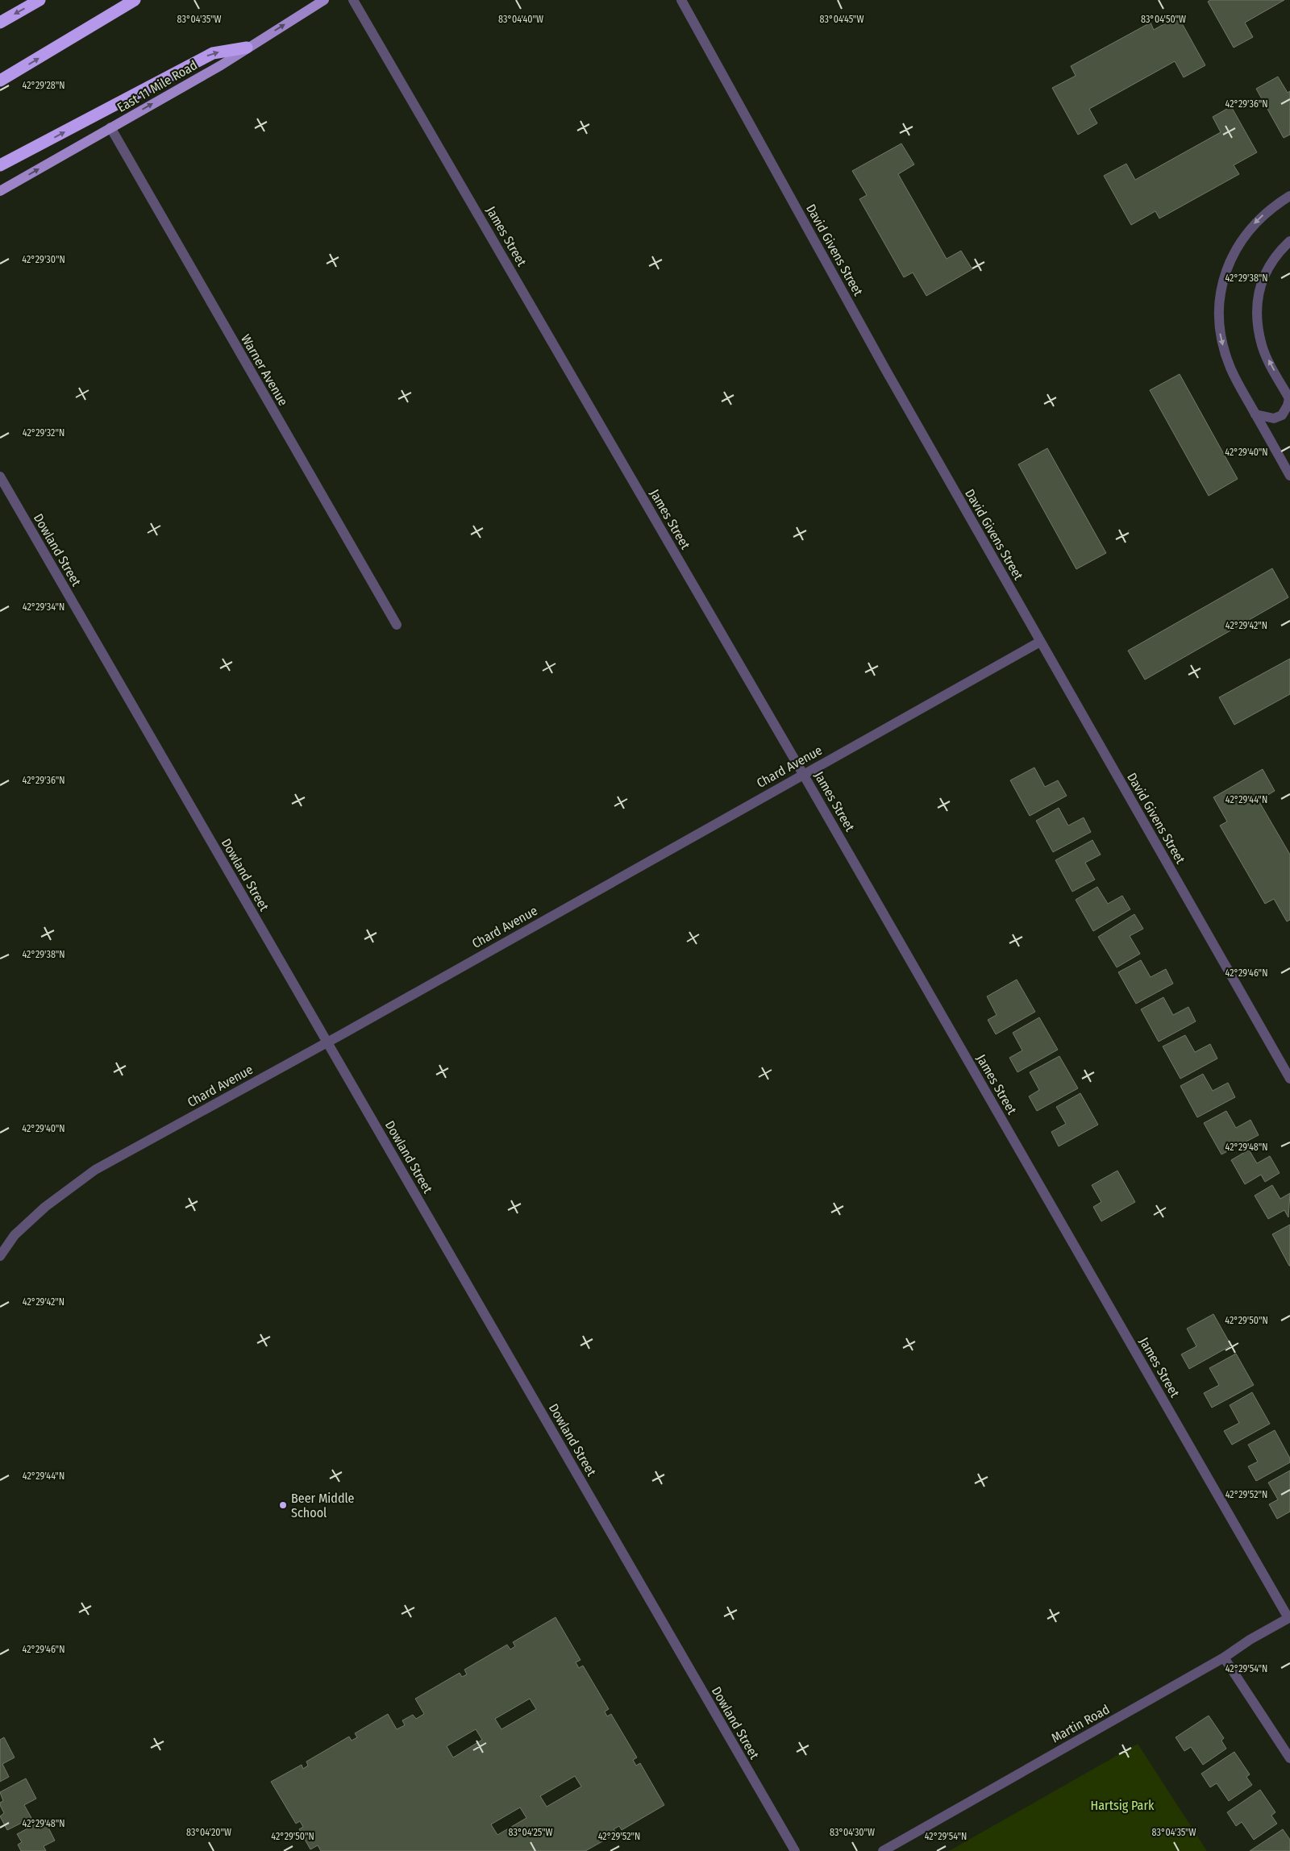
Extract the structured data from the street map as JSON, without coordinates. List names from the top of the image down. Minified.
{"streets":{"main road":["East 11 Mile Road"],"street":["James Street","David Givens Street","Warner Avenue","Dowland Street","Chard Avenue","Martin Road"]},"crossings":[["East 11 Mile Road","Warner Avenue"],["James Street","Chard Avenue"],["James Street","Martin Road"],["David Givens Street","Chard Avenue"],["Dowland Street","Chard Avenue"]],"one_way":["East 11 Mile Road"],"parks":["Hartsig Park"],"places":["Beer Middle School"],"coordinates":["83°04'35\"W","83°04'45\"W","83°04'50\"W","83°04'40\"W","42°29'28\"N","42°29'36\"N","42°29'30\"N","42°29'38\"N","42°29'32\"N","42°29'40\"N","42°29'34\"N","42°29'42\"N","42°29'44\"N","42°29'46\"N","42°29'48\"N","42°29'50\"N","42°29'52\"N","42°29'54\"N","83°04'20\"W","83°04'25\"W","83°04'30\"W"]}
